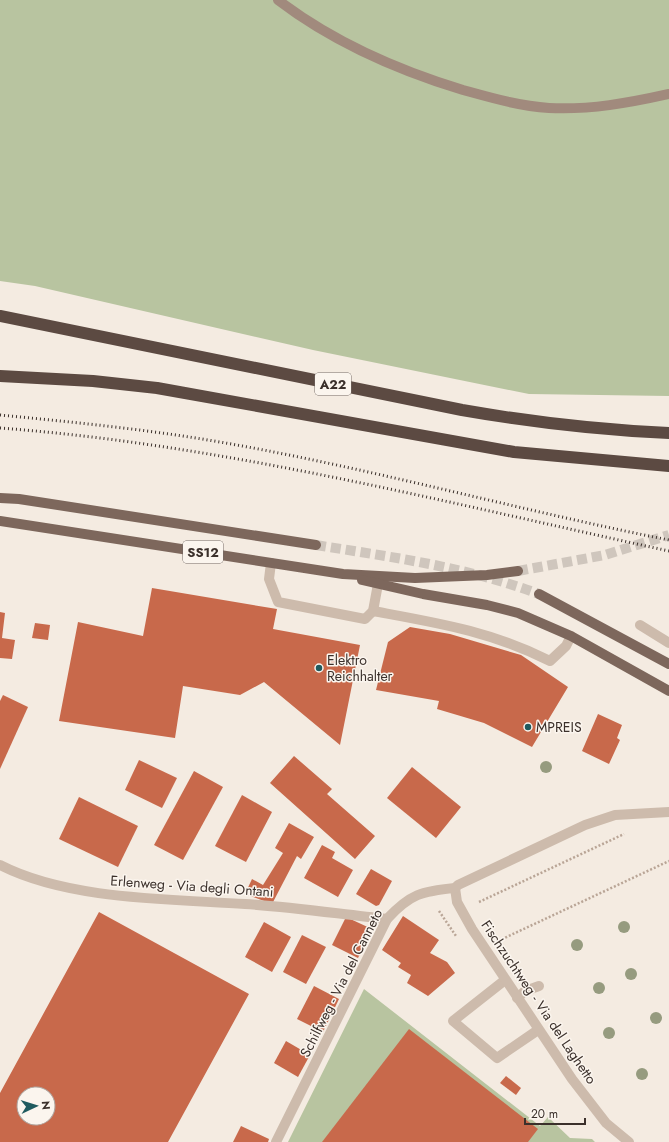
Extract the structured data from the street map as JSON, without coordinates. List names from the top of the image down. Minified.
{"streets":{"highway":["A22"],"main road":["SS12"],"street":["Erlenweg - Via degli Ontani","Schilfweg - Via del Canneto","Fischzuchtweg - Via del Laghetto"]},"crossings":[["Erlenweg - Via degli Ontani","Schilfweg - Via del Canneto"],["Schilfweg - Via del Canneto","Fischzuchtweg - Via del Laghetto"]],"places":["Elektro Reichhalter","MPREIS"],"scale_bar":"20 m","north":"right"}
